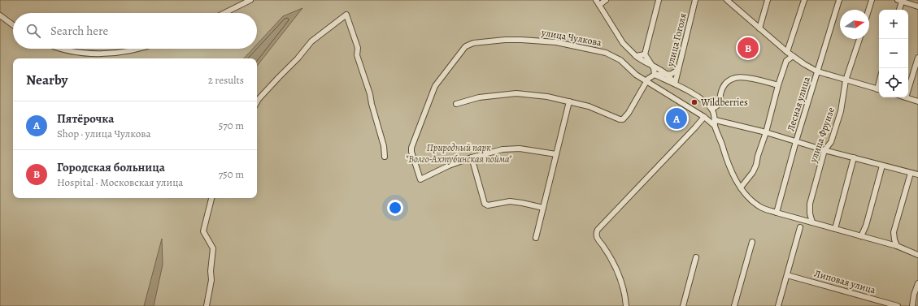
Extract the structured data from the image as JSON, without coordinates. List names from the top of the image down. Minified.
{"streets":{"street":["улица Чулкова","улица Гоголя","Лесная улица","улица Фрунзе","Липовая улица"]},"parks":["Природный парк \"Волго-Ахтубинская пойма\""],"places":["Wildberries"],"north":"right","page":{"map_buttons":["+","−"],"search":"Search here","pins":["B","A"],"heading":["Nearby","2 results"],"list":[{"mark":"A","name":"Пятёрочка","note":"Shop · улица Чулкова","value":"570 m"},{"mark":"B","name":"Городская больница","note":"Hospital · Московская улица","value":"750 m"}]}}
